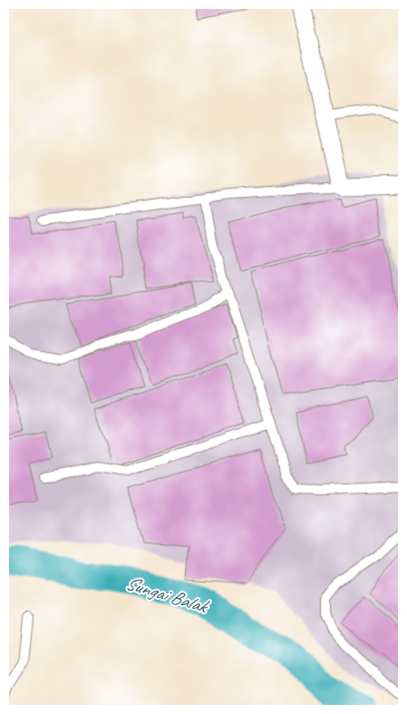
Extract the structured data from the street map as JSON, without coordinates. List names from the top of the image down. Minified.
{"water":["Sungai Balak"]}
